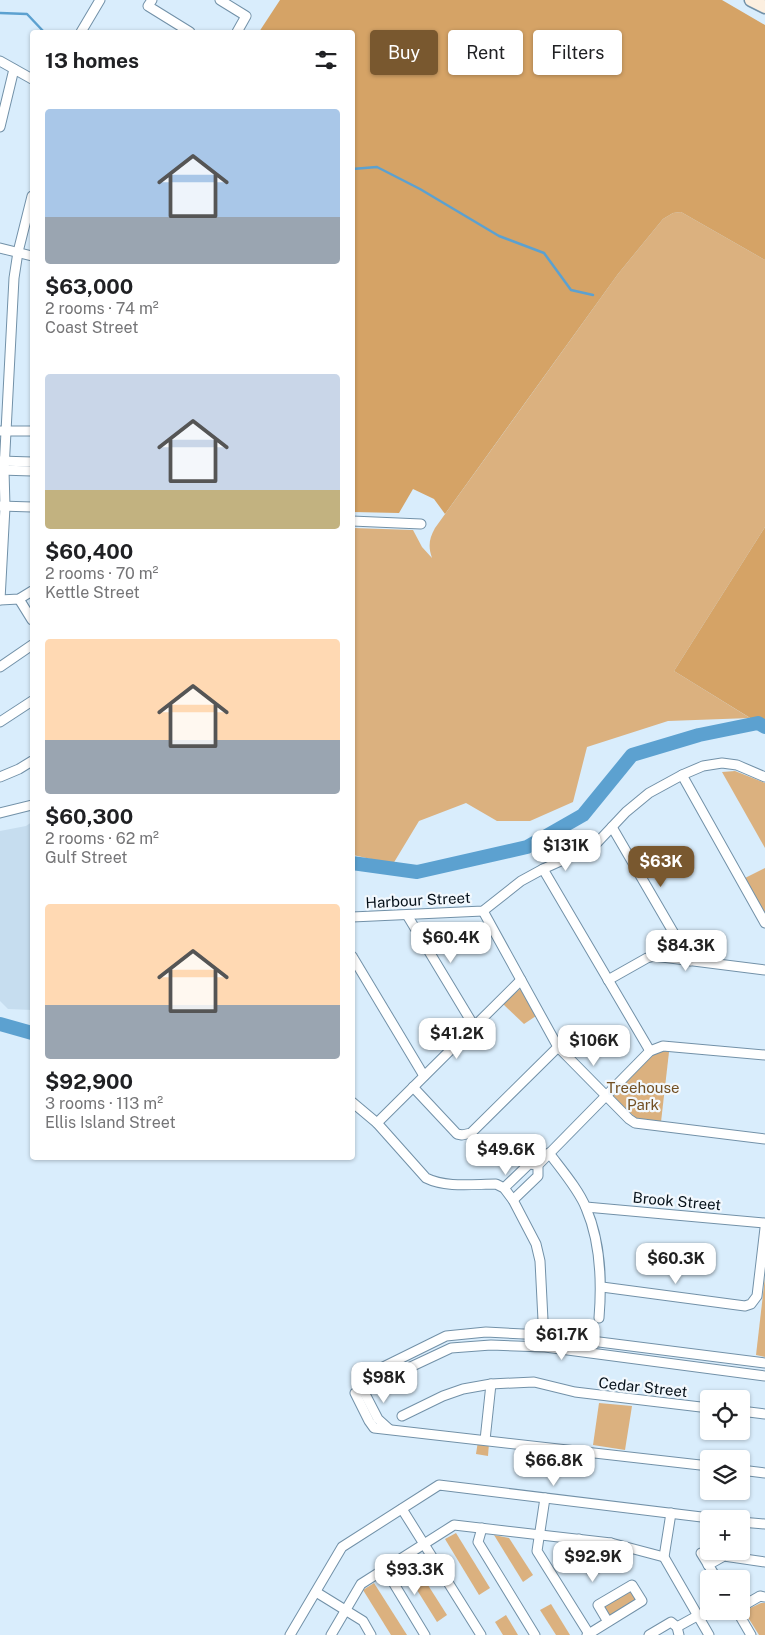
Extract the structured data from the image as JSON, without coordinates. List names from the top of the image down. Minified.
{"streets":{"street":["Harbour Street","Brook Street","Cedar Street"]},"parks":["Treehouse Park"],"page":{"chip":["Buy","Rent","Filters"],"heading":"13 homes","list":[{"name":"$63,000","note":"2 rooms · 74 m² · Coast Street"},{"name":"$60,400","note":"2 rooms · 70 m² · Kettle Street"},{"name":"$60,300","note":"2 rooms · 62 m² · Gulf Street"},{"name":"$92,900","note":"3 rooms · 113 m² · Ellis Island Street"}],"price":["$131K","$63K","$60.4K","$84.3K","$41.2K","$106K","$49.6K","$60.3K","$61.7K","$98K","$66.8K","$92.9K","$93.3K"],"map_buttons":["+","−"]}}
